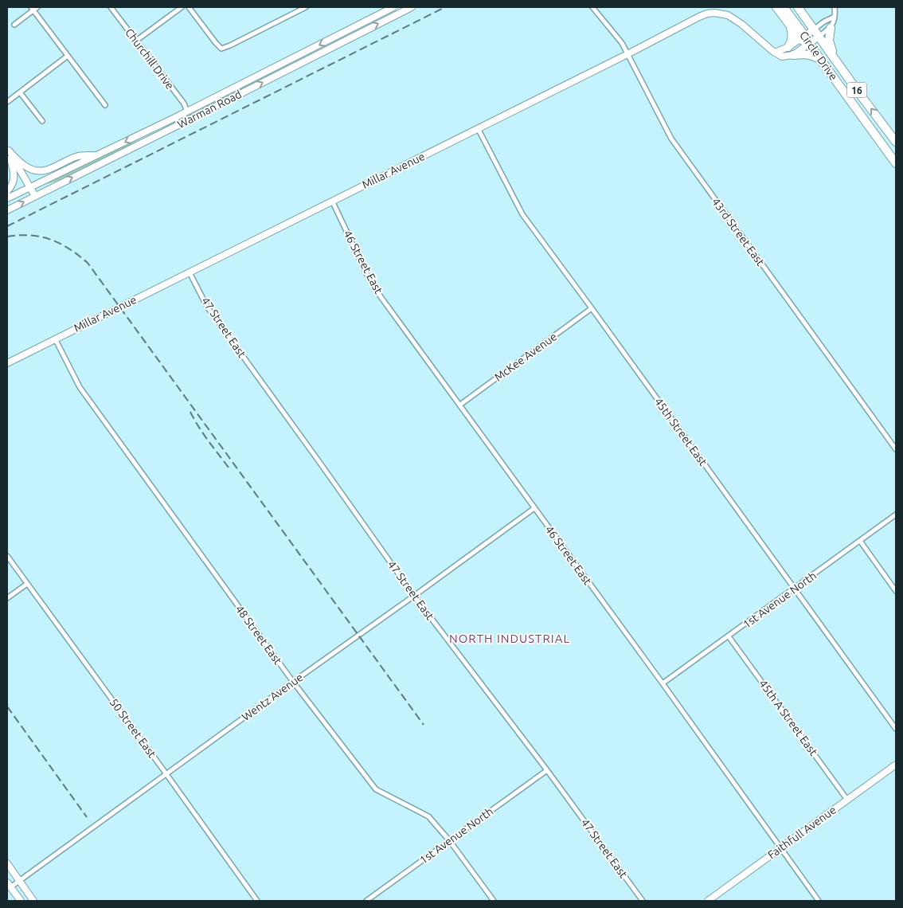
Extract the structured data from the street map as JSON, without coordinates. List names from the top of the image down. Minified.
{"streets":{"highway":["Circle Drive","16"],"street":["Churchill Drive","Warman Road","Millar Avenue","43rd Street East","46 Street East","47 Street East","McKee Avenue","45th Street East","1st Avenue North","48 Street East","Wentz Avenue","45th A Street East","50 Street East","Faithfull Avenue"]},"crossings":[["Churchill Drive","Warman Road"],["Millar Avenue","43rd Street East"],["Millar Avenue","46 Street East"],["Millar Avenue","47 Street East"],["Millar Avenue","45th Street East"],["Millar Avenue","48 Street East"],["46 Street East","McKee Avenue"],["46 Street East","1st Avenue North"],["46 Street East","Wentz Avenue"],["46 Street East","Faithfull Avenue"],["47 Street East","1st Avenue North"],["47 Street East","Wentz Avenue"],["McKee Avenue","45th Street East"],["45th Street East","1st Avenue North"],["1st Avenue North","48 Street East"],["1st Avenue North","45th A Street East"],["48 Street East","Wentz Avenue"],["Wentz Avenue","50 Street East"],["45th A Street East","Faithfull Avenue"]],"districts":["NORTH INDUSTRIAL"]}
